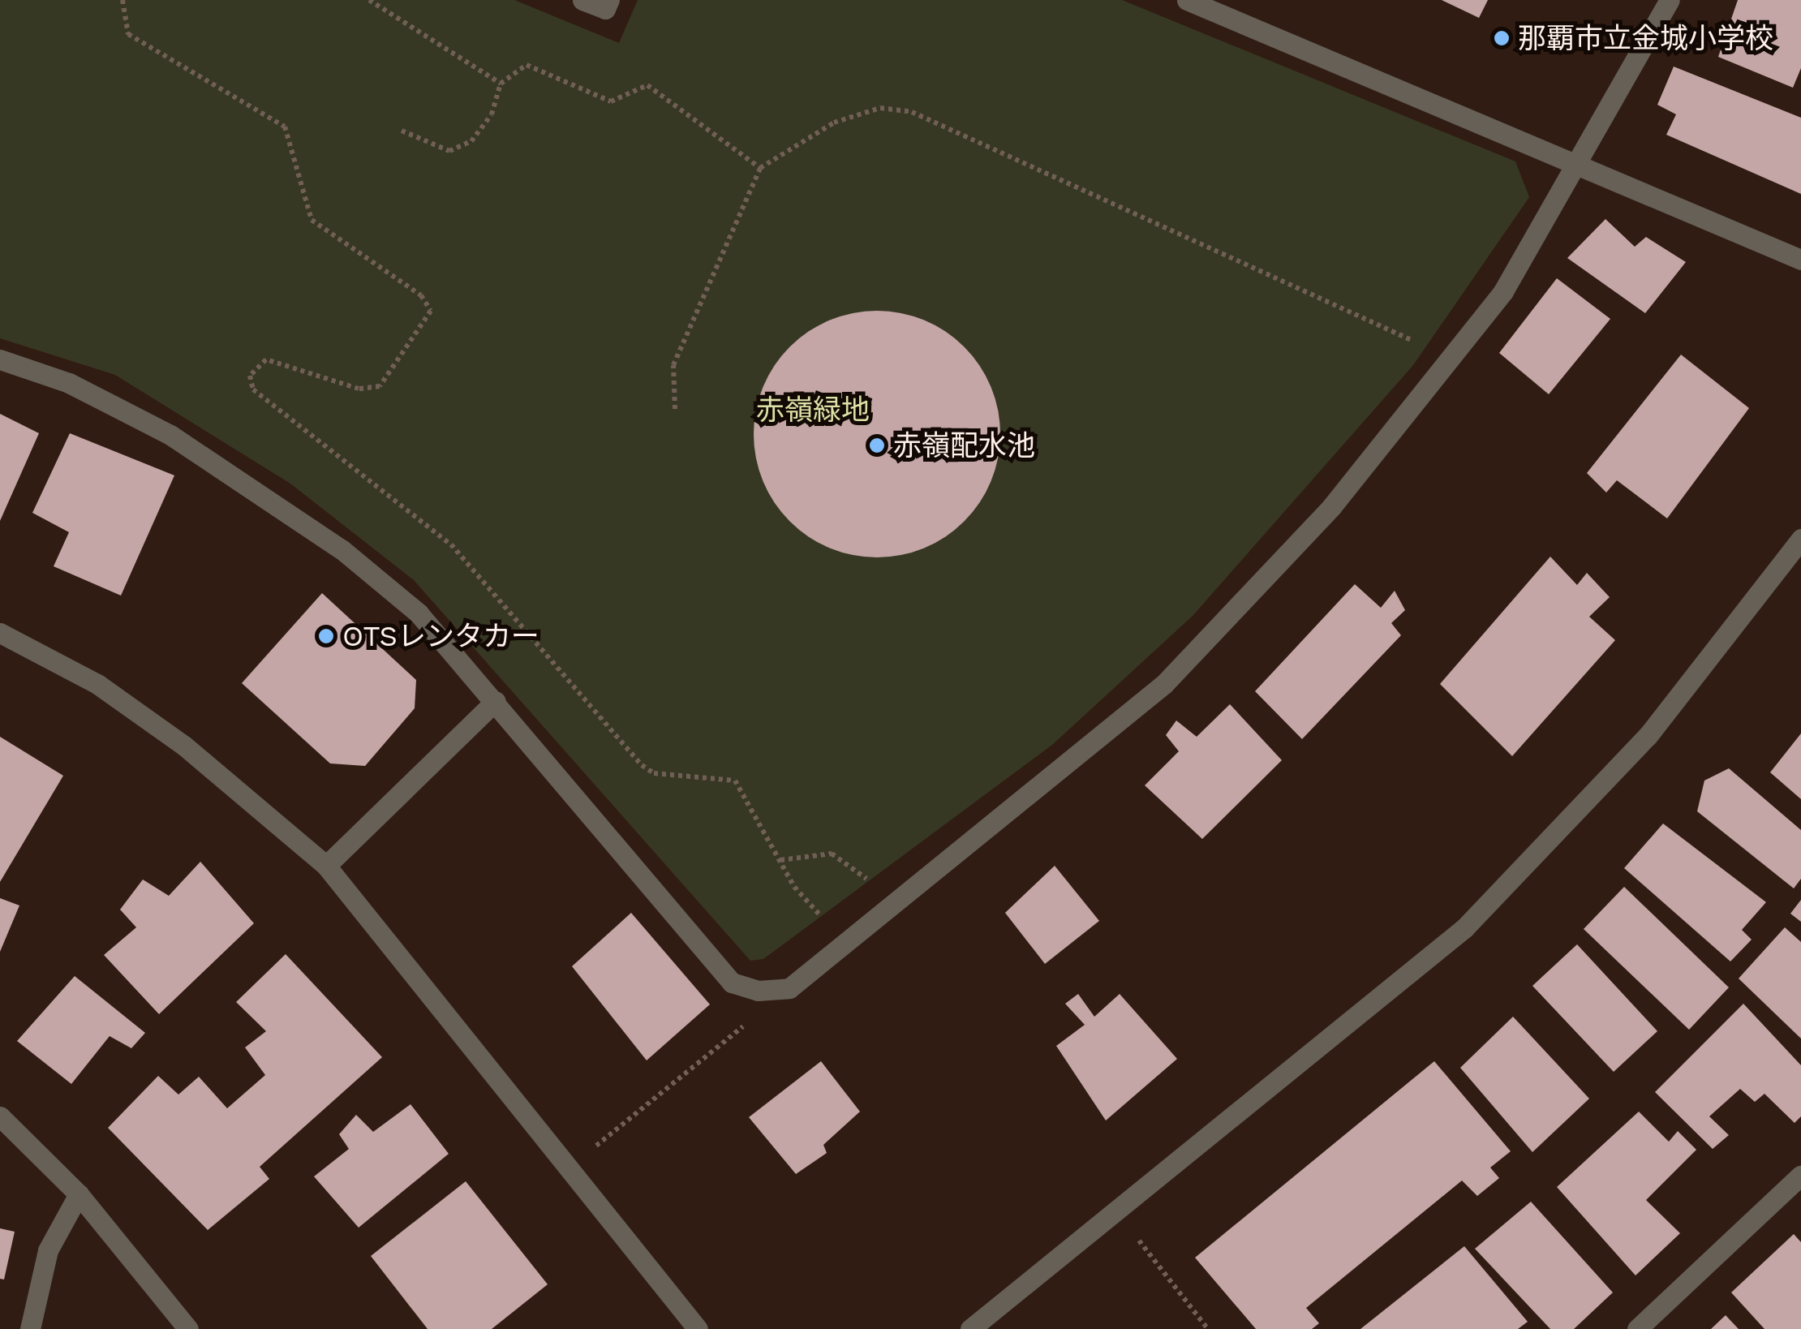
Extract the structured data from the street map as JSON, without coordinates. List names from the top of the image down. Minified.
{"parks":["赤嶺緑地"],"places":["那覇市立金城小学校","赤嶺配水池","OTSレンタカー"]}
